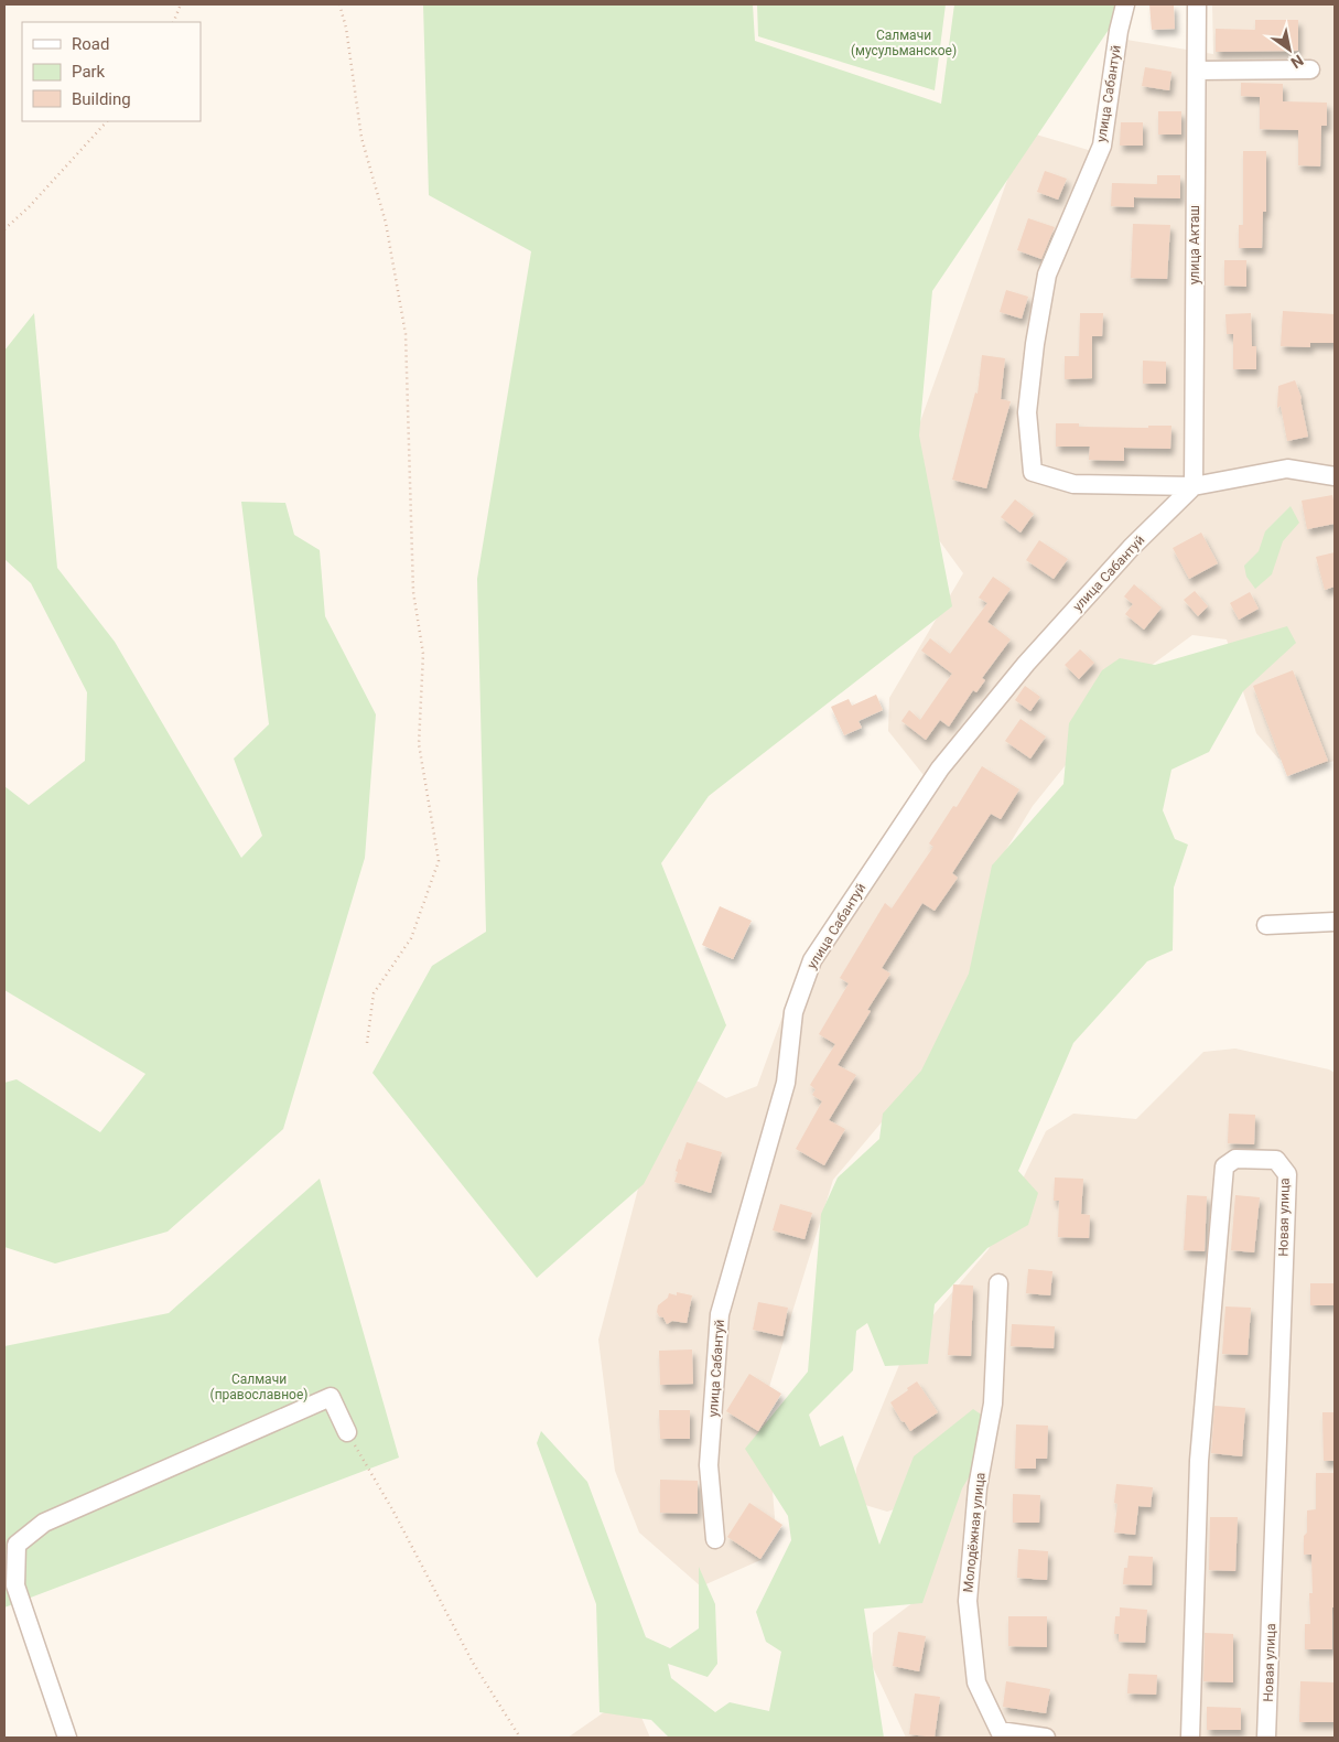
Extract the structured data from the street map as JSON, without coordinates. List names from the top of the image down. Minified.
{"streets":{"street":["улица Сабантуй","улица Акташ","Новая улица","Молодёжная улица"]},"crossings":[["улица Сабантуй","улица Акташ"]],"parks":["Салмачи (мусульманское)","Салмачи (православное)"],"legend":["Road","Park","Building"],"north":"bottom right"}
